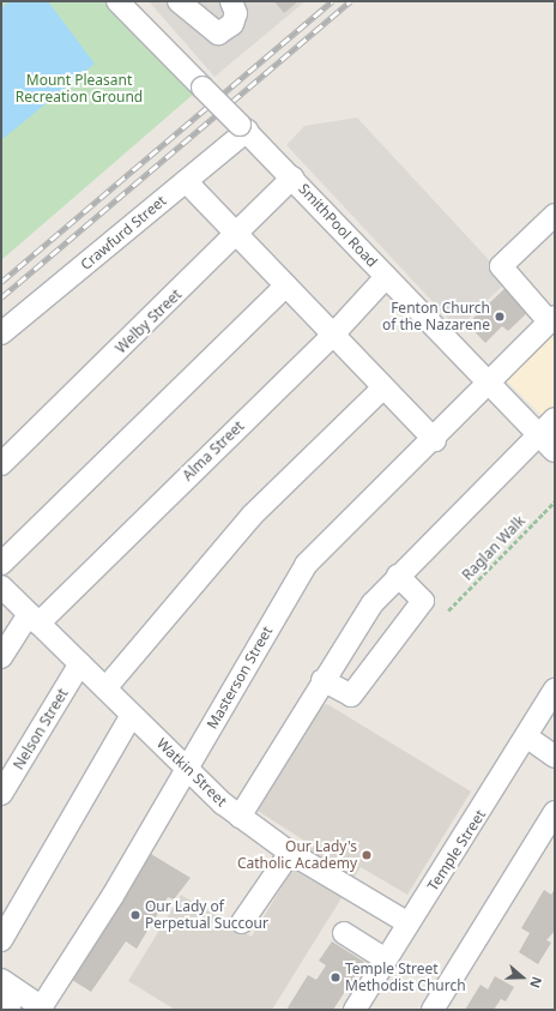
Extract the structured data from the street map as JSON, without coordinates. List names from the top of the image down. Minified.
{"streets":{"street":["SmithPool Road","Crawfurd Street","Welby Street","Alma Street","Masterson Street","Nelson Street","Watkin Street","Temple Street"],"path":["Raglan Walk"]},"crossings":[["SmithPool Road","Crawfurd Street"],["SmithPool Road","Welby Street"],["SmithPool Road","Alma Street"],["SmithPool Road","Masterson Street"],["Alma Street","Watkin Street"],["Masterson Street","Watkin Street"],["Nelson Street","Watkin Street"],["Watkin Street","Temple Street"]],"parks":["Mount Pleasant Recreation Ground"],"places":["Fenton Church of the Nazarene","Our Lady's Catholic Academy","Our Lady of Perpetual Succour","Temple Street Methodist Church"],"north":"right"}
